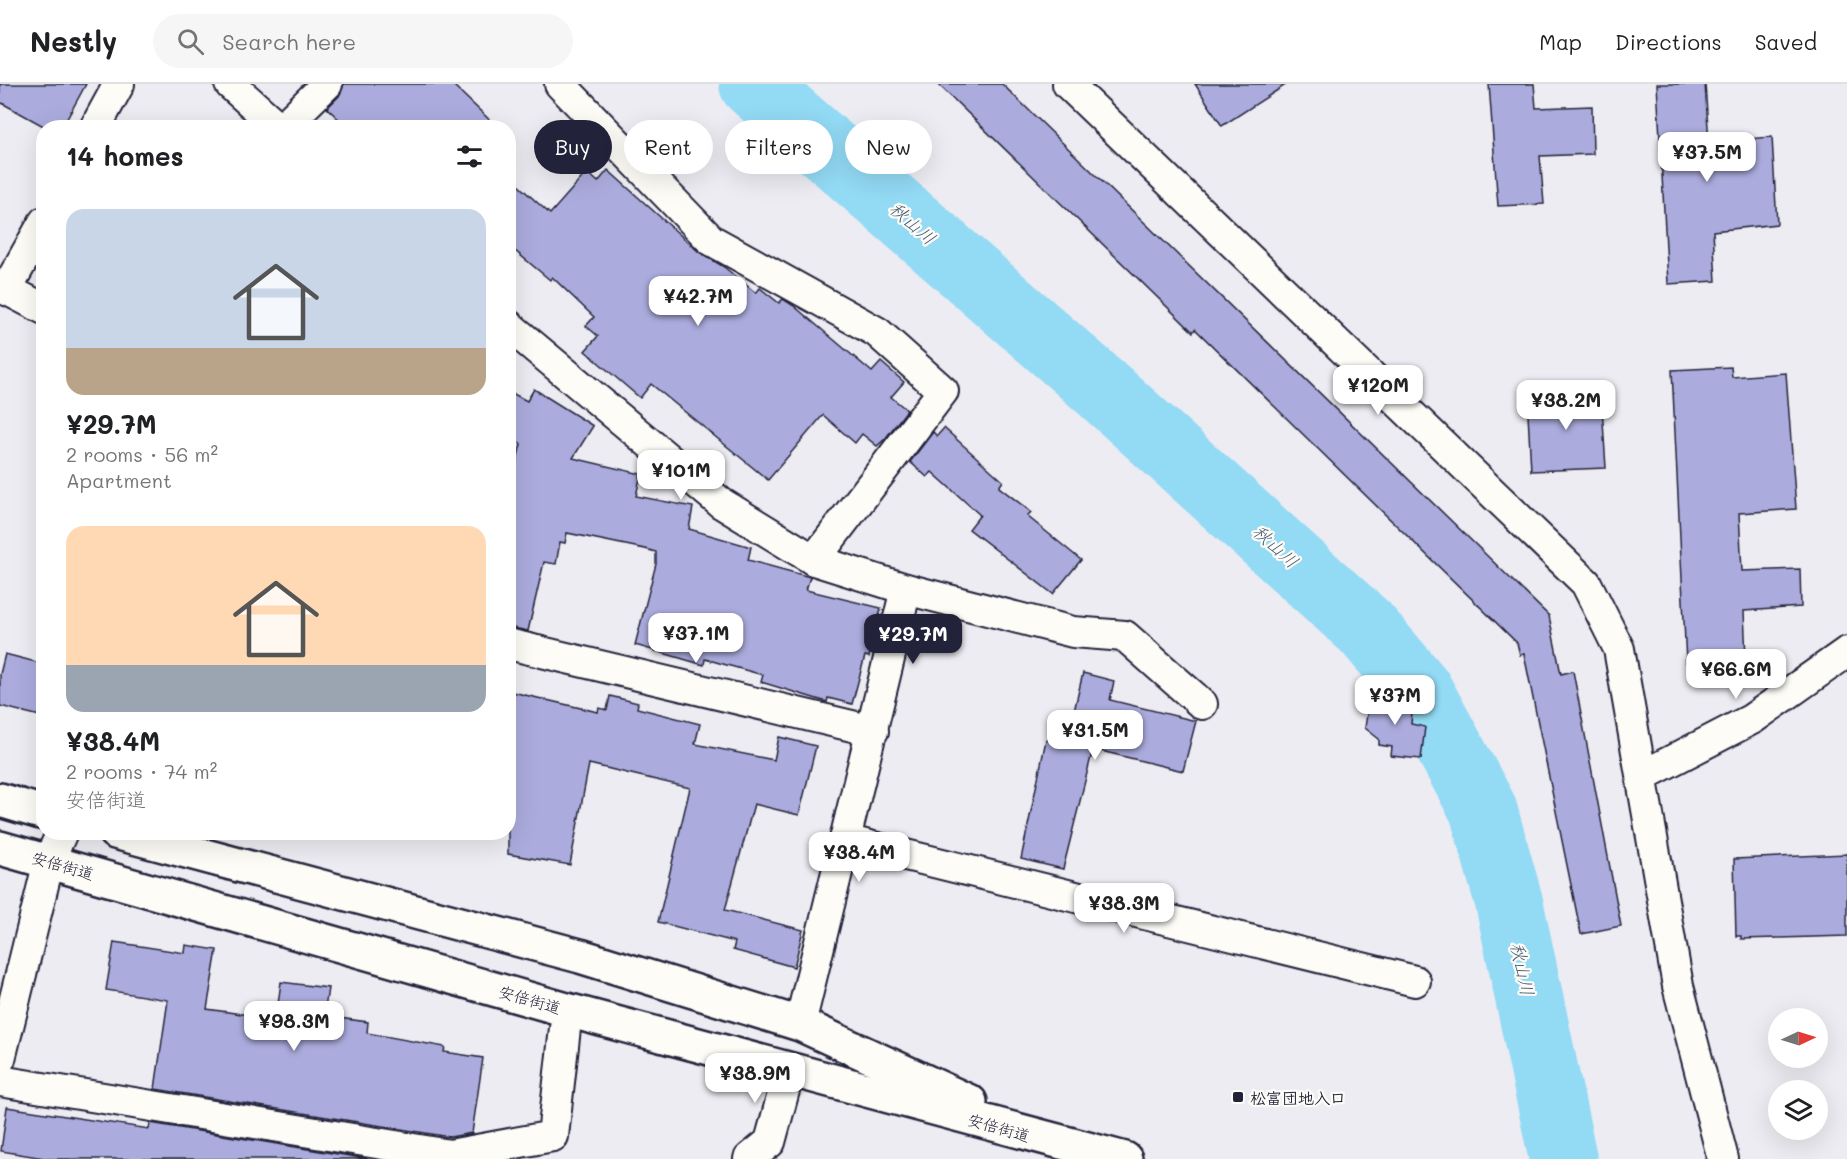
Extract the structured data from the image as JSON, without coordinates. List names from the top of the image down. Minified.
{"streets":{"main road":["安倍街道"]},"water":["秋山川"],"places":{"transit":["松富団地入口"]},"north":"right","page":{"header":"Nestly","search":"Search here","nav":["Map","Directions","Saved"],"chip":["Buy","Rent","Filters","New"],"heading":"14 homes","price":["¥37.5M","¥42.7M","¥120M","¥38.2M","¥101M","¥37.1M","¥29.7M","¥66.6M","¥37M","¥31.5M","¥38.4M","¥38.3M","¥98.3M","¥38.9M"],"list":[{"name":"¥29.7M","note":"2 rooms · 56 m² · Apartment"},{"name":"¥38.4M","note":"2 rooms · 74 m² · 安倍街道"}]}}
